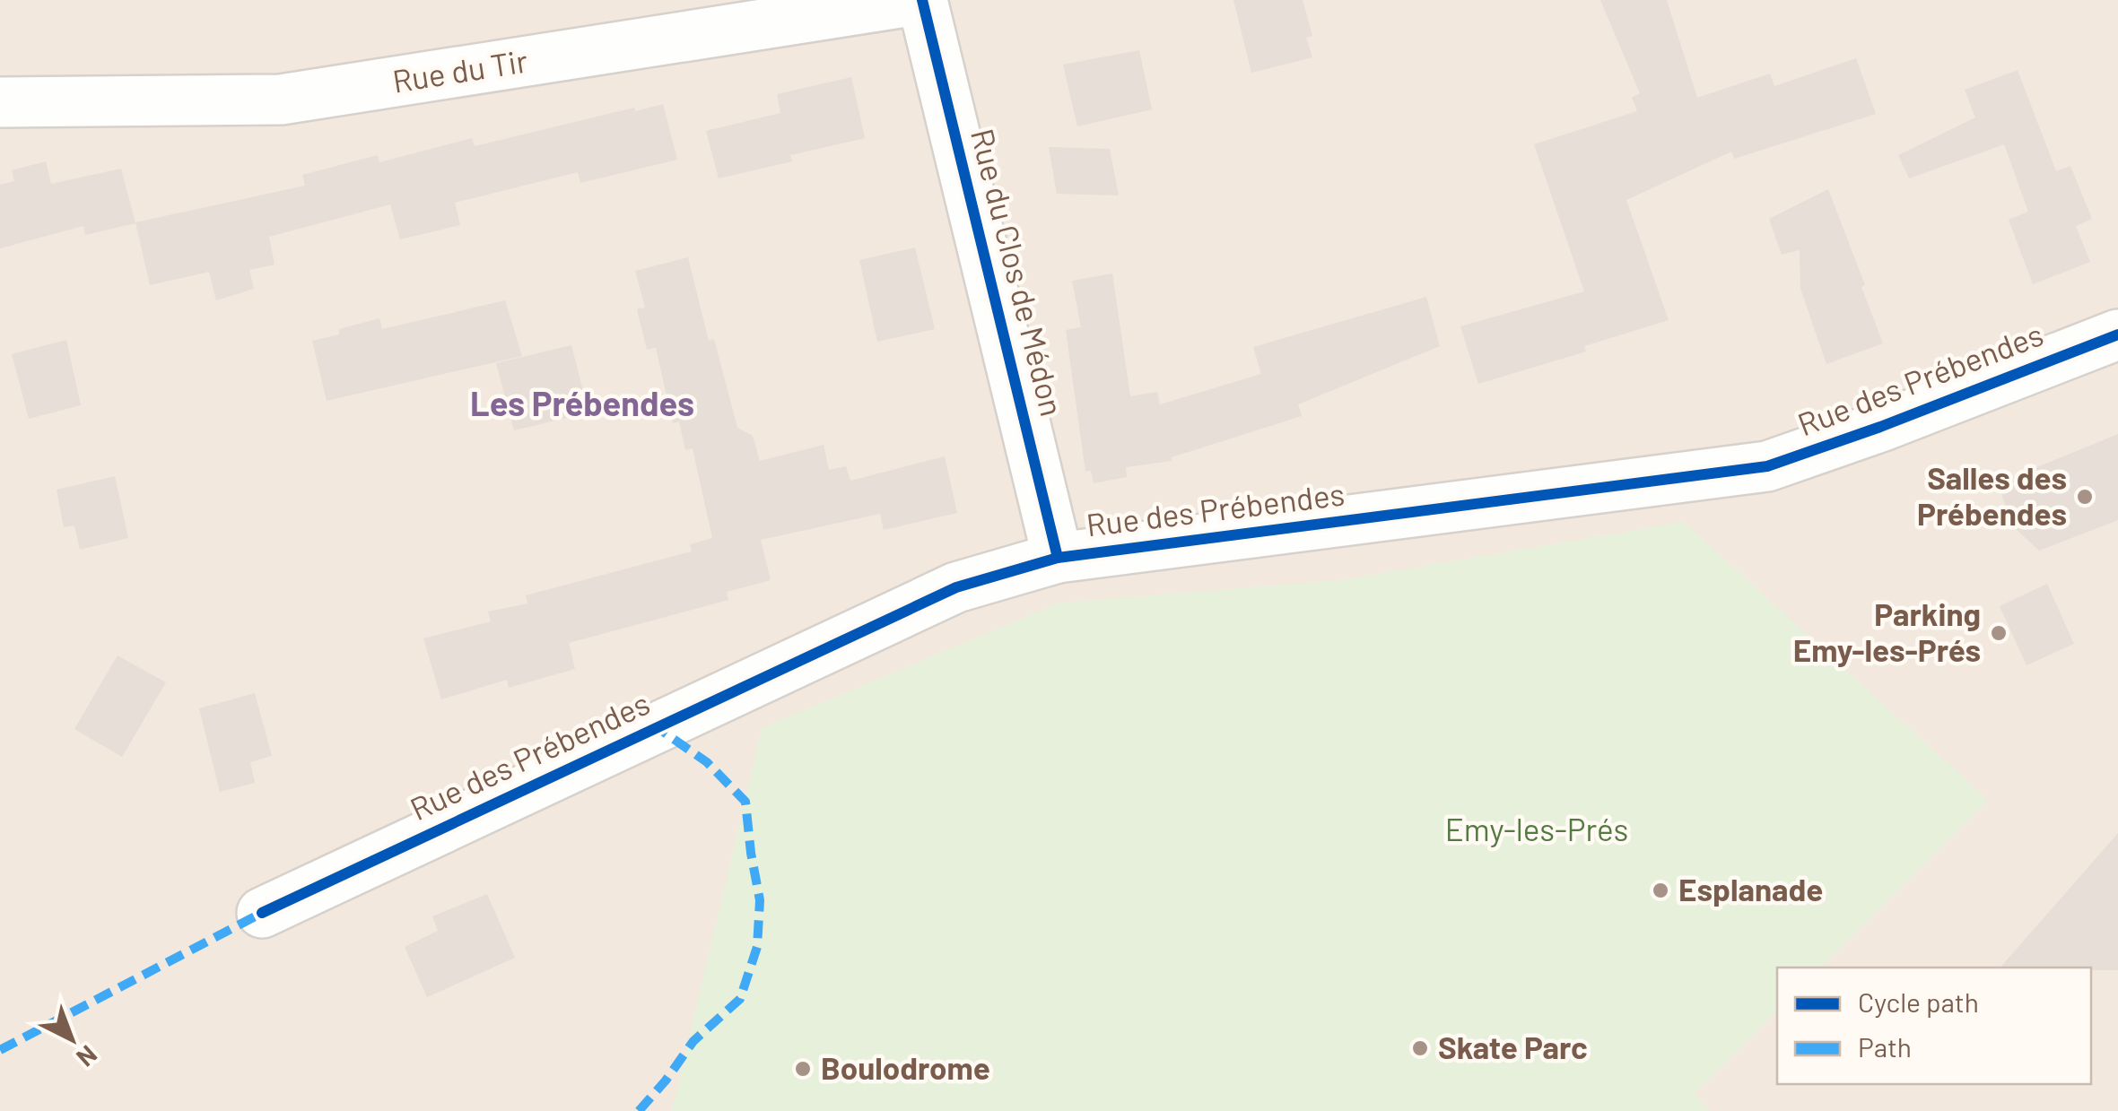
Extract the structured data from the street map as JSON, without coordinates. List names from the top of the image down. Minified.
{"streets":{"street":["Rue du Tir","Rue du Clos de Médon","Rue des Prébendes"]},"crossings":[["Rue du Tir","Rue du Clos de Médon"],["Rue du Clos de Médon","Rue des Prébendes"]],"districts":["Les Prébendes"],"parks":["Emy-les-Prés"],"places":["Salles des Prébendes","Parking Emy-les-Prés","Esplanade","Skate Parc","Boulodrome"],"legend":["Cycle path","Path"],"north":"bottom right"}
